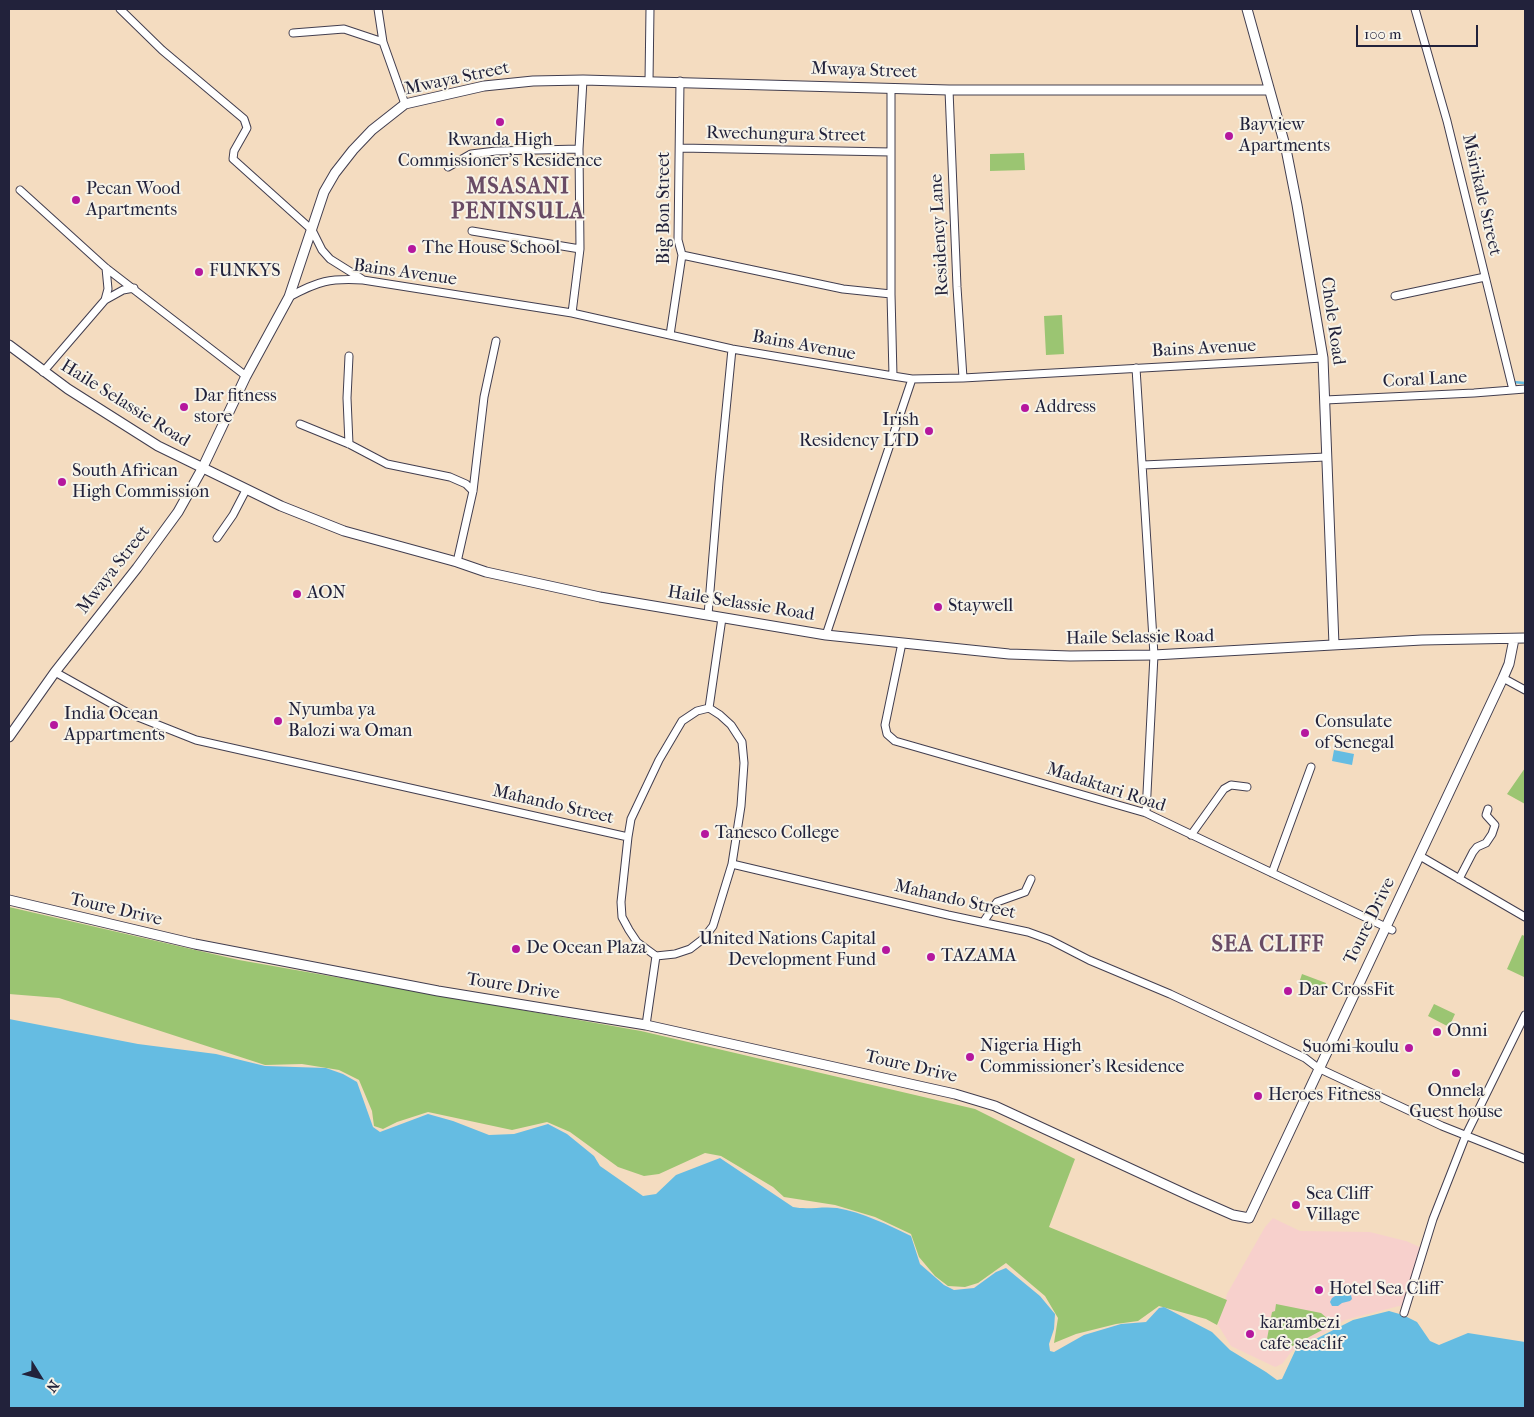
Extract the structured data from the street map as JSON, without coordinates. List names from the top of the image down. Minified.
{"streets":{"street":["Mwaya Street","Rwechungura Street","Msirikale Street","Big Bon Street","Residency Lane","Bains Avenue","Chole Road","Coral Lane","Haile Selassie Road","Madaktari Road","Mahando Street","Toure Drive"]},"crossings":[["Mwaya Street","Big Bon Street"],["Mwaya Street","Residency Lane"],["Mwaya Street","Bains Avenue"],["Mwaya Street","Chole Road"],["Mwaya Street","Haile Selassie Road"],["Mwaya Street","Mahando Street"],["Rwechungura Street","Big Bon Street"],["Msirikale Street","Coral Lane"],["Big Bon Street","Bains Avenue"],["Residency Lane","Bains Avenue"],["Bains Avenue","Chole Road"],["Chole Road","Coral Lane"],["Chole Road","Haile Selassie Road"],["Haile Selassie Road","Madaktari Road"],["Haile Selassie Road","Toure Drive"],["Madaktari Road","Toure Drive"],["Mahando Street","Toure Drive"]],"districts":["MSASANI PENINSULA","SEA CLIFF"],"places":["Rwanda High Commissioner's Residence","Bayview Apartments","Pecan Wood Apartments","The House School","FUNKYS","Dar fitness store","Address","Irish Residency LTD","South African High Commission","AON","Staywell","Nyumba ya Balozi wa Oman","India Ocean Appartments","Consulate of Senegal","Tanesco College","De Ocean Plaza","United Nations Capital Development Fund","TAZAMA","Dar CrossFit","Onni","Suomi-koulu","Nigeria High Commissioner's Residence","Onnela Guest house","Heroes Fitness","Sea Cliff Village","Hotel Sea Cliff","karambezi cafe seaclif"],"scale_bar":"100 m","north":"bottom right"}
